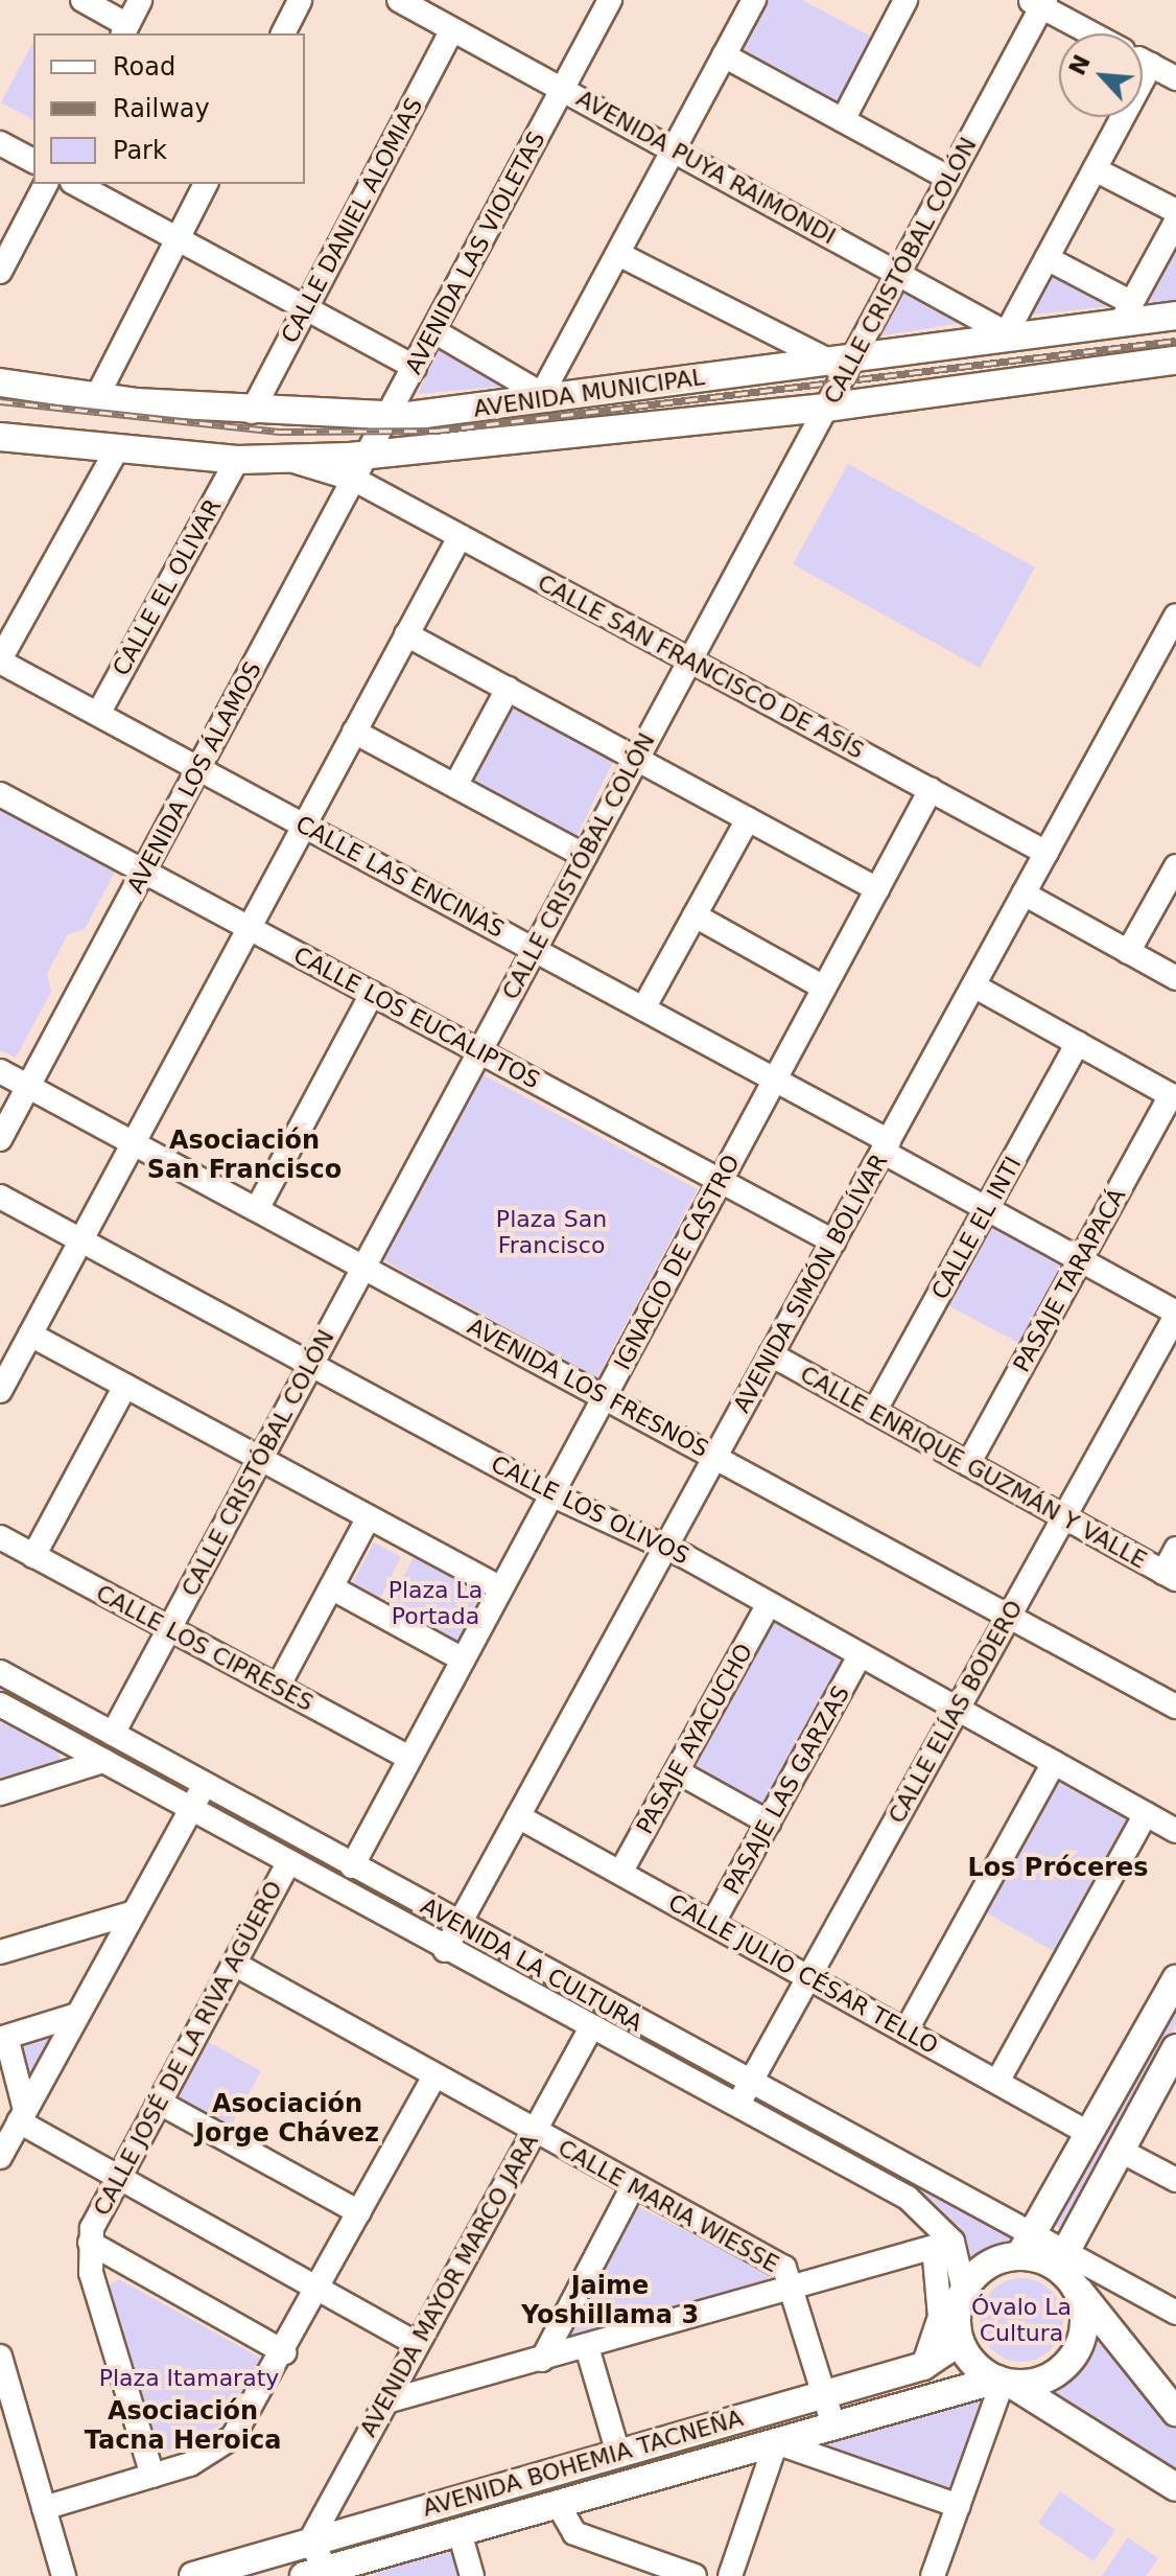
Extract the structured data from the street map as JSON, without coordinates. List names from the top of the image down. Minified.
{"streets":{"main road":["AVENIDA MUNICIPAL","AVENIDA BOHEMIA TACNEÑA"],"street":["AVENIDA PUYA RAIMONDI","CALLE DANIEL ALOMIAS","AVENIDA LAS VIOLETAS","CALLE CRISTÓBAL COLÓN","CALLE EL OLIVAR","CALLE SAN FRANCISCO DE ASÍS","AVENIDA LOS ÁLAMOS","CALLE LAS ENCINAS","CALLE LOS EUCALIPTOS","CALLE EL INTI","IGNACIO DE CASTRO","PASAJE TARAPACÁ","AVENIDA SIMÓN BOLÍVAR","AVENIDA LOS FRESNOS","CALLE ENRIQUE GUZMÁN Y VALLE","CALLE LOS OLIVOS","CALLE LOS CIPRESES","CALLE ELÍAS BODERO","PASAJE AYACUCHO","PASAJE LAS GARZAS","AVENIDA LA CULTURA","CALLE JULIO CÉSAR TELLO","CALLE JOSÉ DE LA RIVA AGÜERO","CALLE MARIA WIESSE","AVENIDA MAYOR MARCO JARA"]},"crossings":[["AVENIDA PUYA RAIMONDI","CALLE DANIEL ALOMIAS"],["AVENIDA PUYA RAIMONDI","AVENIDA LAS VIOLETAS"],["AVENIDA PUYA RAIMONDI","CALLE CRISTÓBAL COLÓN"],["AVENIDA PUYA RAIMONDI","AVENIDA MUNICIPAL"],["CALLE DANIEL ALOMIAS","AVENIDA MUNICIPAL"],["AVENIDA LAS VIOLETAS","AVENIDA MUNICIPAL"],["AVENIDA LAS VIOLETAS","AVENIDA LOS ÁLAMOS"],["CALLE CRISTÓBAL COLÓN","AVENIDA MUNICIPAL"],["CALLE CRISTÓBAL COLÓN","CALLE SAN FRANCISCO DE ASÍS"],["CALLE CRISTÓBAL COLÓN","CALLE LAS ENCINAS"],["CALLE CRISTÓBAL COLÓN","CALLE LOS EUCALIPTOS"],["CALLE CRISTÓBAL COLÓN","AVENIDA LOS FRESNOS"],["CALLE CRISTÓBAL COLÓN","CALLE LOS OLIVOS"],["CALLE CRISTÓBAL COLÓN","CALLE LOS CIPRESES"],["CALLE CRISTÓBAL COLÓN","AVENIDA LA CULTURA"],["AVENIDA MUNICIPAL","CALLE EL OLIVAR"],["AVENIDA MUNICIPAL","CALLE SAN FRANCISCO DE ASÍS"],["AVENIDA MUNICIPAL","AVENIDA LOS ÁLAMOS"],["CALLE EL OLIVAR","CALLE LAS ENCINAS"],["CALLE SAN FRANCISCO DE ASÍS","AVENIDA LOS ÁLAMOS"],["CALLE SAN FRANCISCO DE ASÍS","IGNACIO DE CASTRO"],["CALLE SAN FRANCISCO DE ASÍS","AVENIDA SIMÓN BOLÍVAR"],["AVENIDA LOS ÁLAMOS","CALLE LAS ENCINAS"],["AVENIDA LOS ÁLAMOS","CALLE LOS EUCALIPTOS"],["AVENIDA LOS ÁLAMOS","AVENIDA LOS FRESNOS"],["CALLE LAS ENCINAS","CALLE EL INTI"],["CALLE LAS ENCINAS","IGNACIO DE CASTRO"],["CALLE LAS ENCINAS","PASAJE TARAPACÁ"],["CALLE LAS ENCINAS","AVENIDA SIMÓN BOLÍVAR"],["CALLE LAS ENCINAS","CALLE ELÍAS BODERO"],["CALLE LOS EUCALIPTOS","IGNACIO DE CASTRO"],["CALLE LOS EUCALIPTOS","AVENIDA SIMÓN BOLÍVAR"],["CALLE EL INTI","CALLE ENRIQUE GUZMÁN Y VALLE"],["IGNACIO DE CASTRO","AVENIDA LOS FRESNOS"],["IGNACIO DE CASTRO","CALLE LOS OLIVOS"],["IGNACIO DE CASTRO","CALLE LOS CIPRESES"],["IGNACIO DE CASTRO","AVENIDA LA CULTURA"],["PASAJE TARAPACÁ","CALLE ENRIQUE GUZMÁN Y VALLE"],["AVENIDA SIMÓN BOLÍVAR","AVENIDA LOS FRESNOS"],["AVENIDA SIMÓN BOLÍVAR","CALLE ENRIQUE GUZMÁN Y VALLE"],["AVENIDA SIMÓN BOLÍVAR","CALLE LOS OLIVOS"],["AVENIDA SIMÓN BOLÍVAR","AVENIDA LA CULTURA"],["AVENIDA SIMÓN BOLÍVAR","CALLE JULIO CÉSAR TELLO"],["AVENIDA LOS FRESNOS","CALLE ELÍAS BODERO"],["CALLE ENRIQUE GUZMÁN Y VALLE","CALLE ELÍAS BODERO"],["CALLE LOS OLIVOS","CALLE ELÍAS BODERO"],["CALLE LOS OLIVOS","PASAJE AYACUCHO"],["CALLE LOS OLIVOS","PASAJE LAS GARZAS"],["CALLE ELÍAS BODERO","AVENIDA LA CULTURA"],["CALLE ELÍAS BODERO","CALLE JULIO CÉSAR TELLO"],["PASAJE AYACUCHO","CALLE JULIO CÉSAR TELLO"],["PASAJE LAS GARZAS","CALLE JULIO CÉSAR TELLO"],["AVENIDA LA CULTURA","CALLE JOSÉ DE LA RIVA AGÜERO"],["AVENIDA LA CULTURA","AVENIDA MAYOR MARCO JARA"],["AVENIDA LA CULTURA","AVENIDA BOHEMIA TACNEÑA"],["CALLE JOSÉ DE LA RIVA AGÜERO","CALLE MARIA WIESSE"],["CALLE MARIA WIESSE","AVENIDA MAYOR MARCO JARA"],["CALLE MARIA WIESSE","AVENIDA BOHEMIA TACNEÑA"],["AVENIDA MAYOR MARCO JARA","AVENIDA BOHEMIA TACNEÑA"]],"districts":["Asociación San Francisco","Los Próceres","Asociación Jorge Chávez","Jaime Yoshillama 3","Asociación Tacna Heroica"],"parks":["Plaza San Francisco","Plaza La Portada","Óvalo La Cultura","Plaza Itamaraty"],"legend":["Road","Railway","Park"],"north":"top left"}
